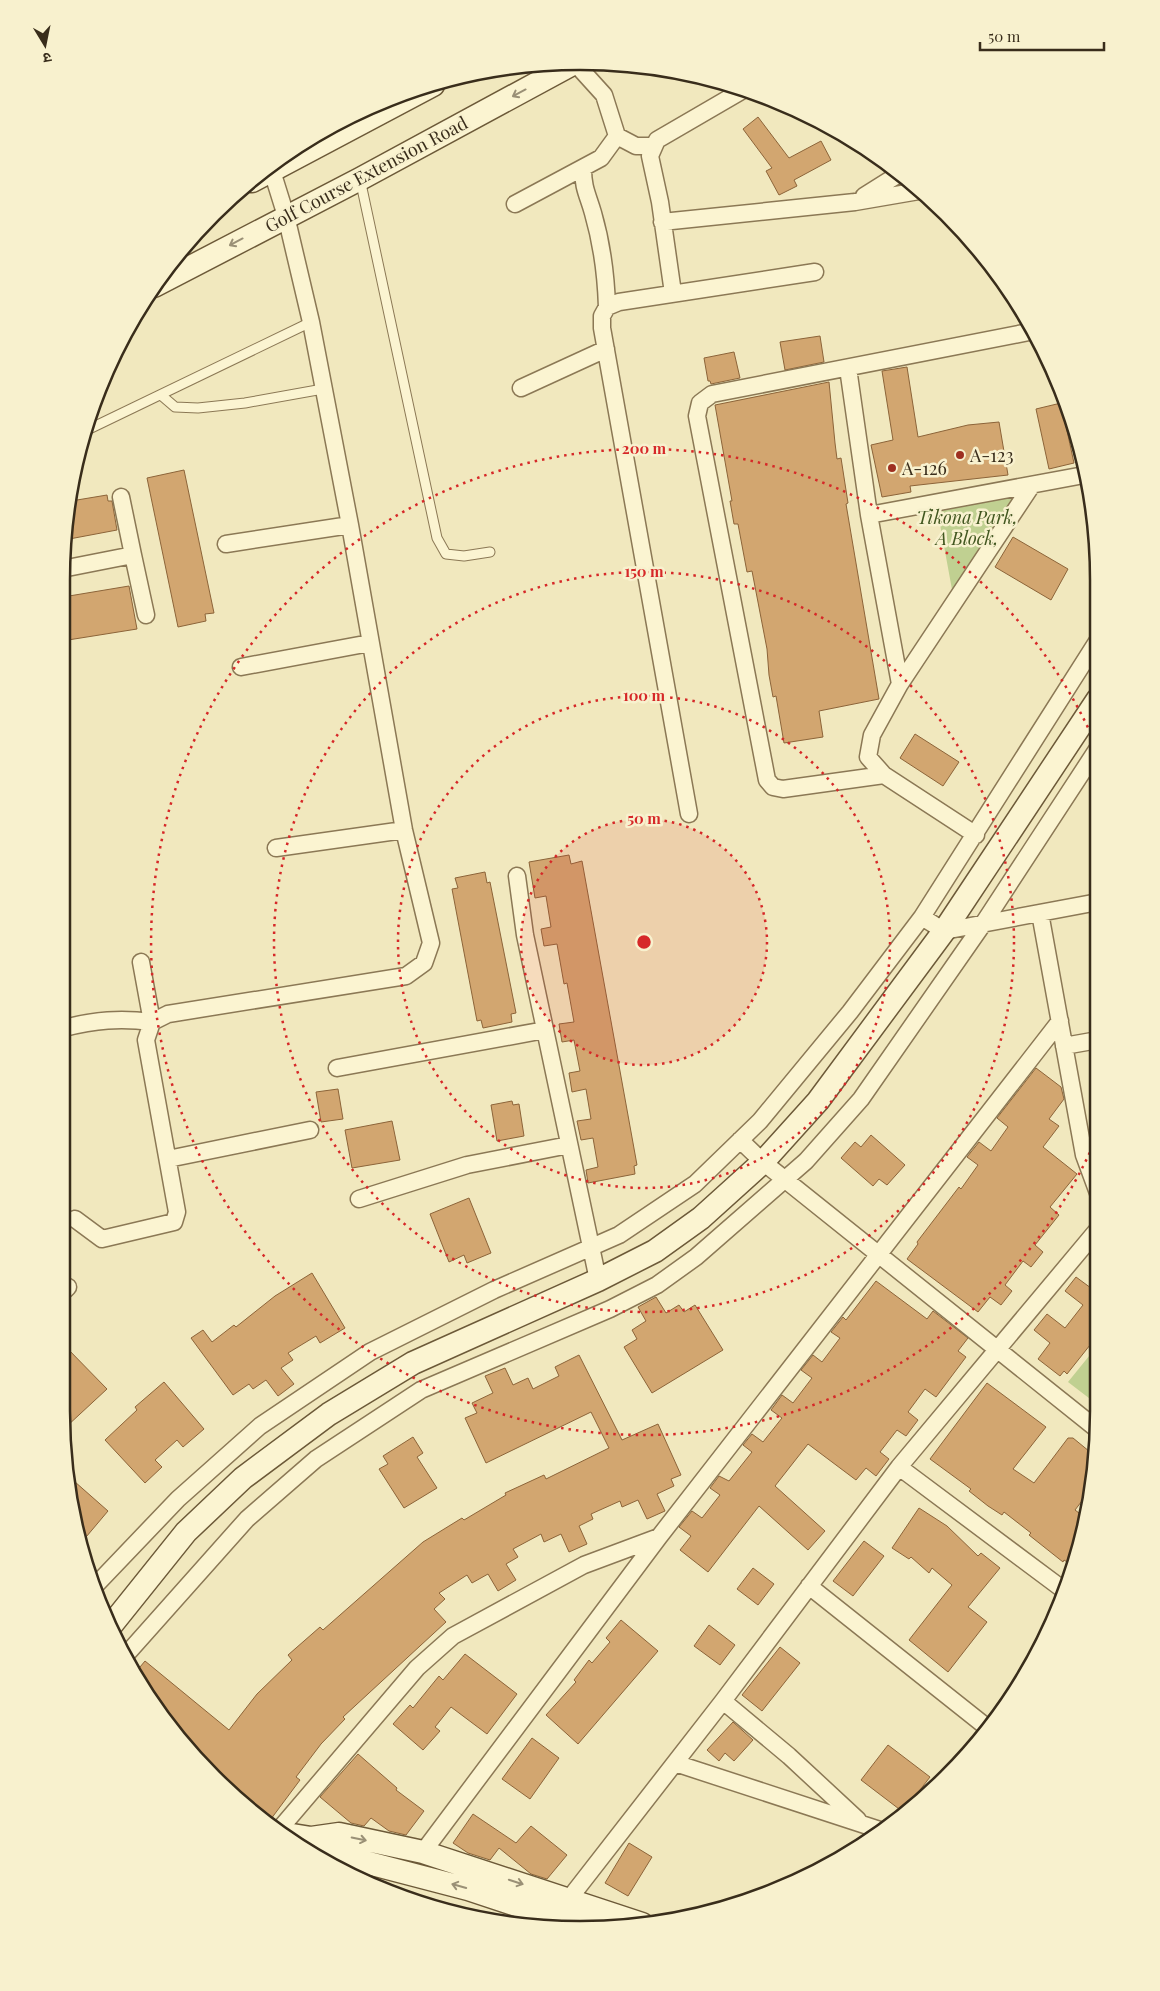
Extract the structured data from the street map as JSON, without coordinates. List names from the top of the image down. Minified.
{"streets":{"street":["Golf Course Extension Road"]},"one_way":["Golf Course Extension Road"],"parks":["Tikona Park, A Block,"],"places":["A-123","A-126"],"scale_bar":"50 m","north":"bottom","rings":["200 m","150 m","100 m","50 m"]}
